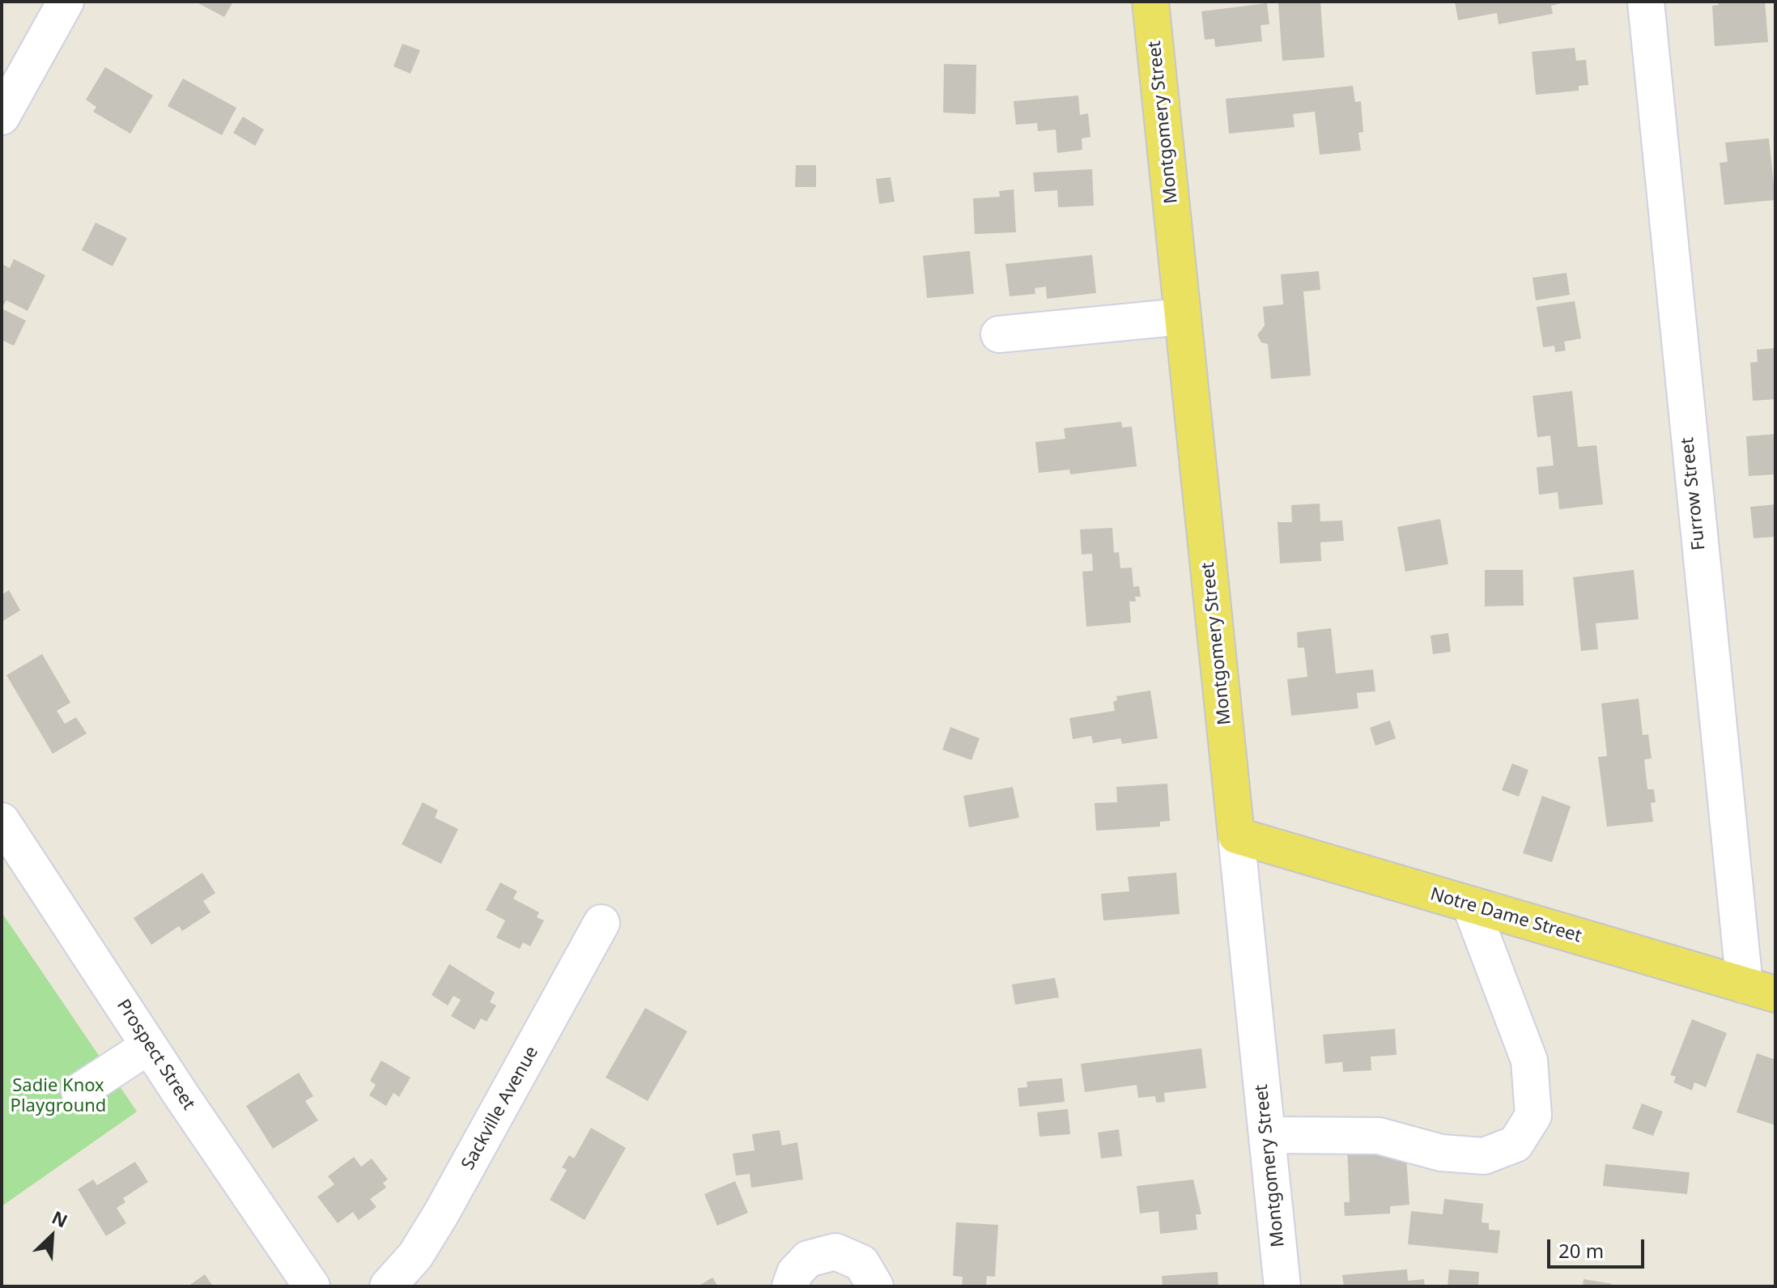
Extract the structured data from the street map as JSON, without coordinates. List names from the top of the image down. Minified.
{"streets":{"main road":["Montgomery Street","Notre Dame Street"],"street":["Furrow Street","Prospect Street","Sackville Avenue"]},"crossings":[["Montgomery Street","Notre Dame Street"],["Furrow Street","Notre Dame Street"]],"parks":["Sadie Knox Playground"],"scale_bar":"20 m","north":"top right"}
